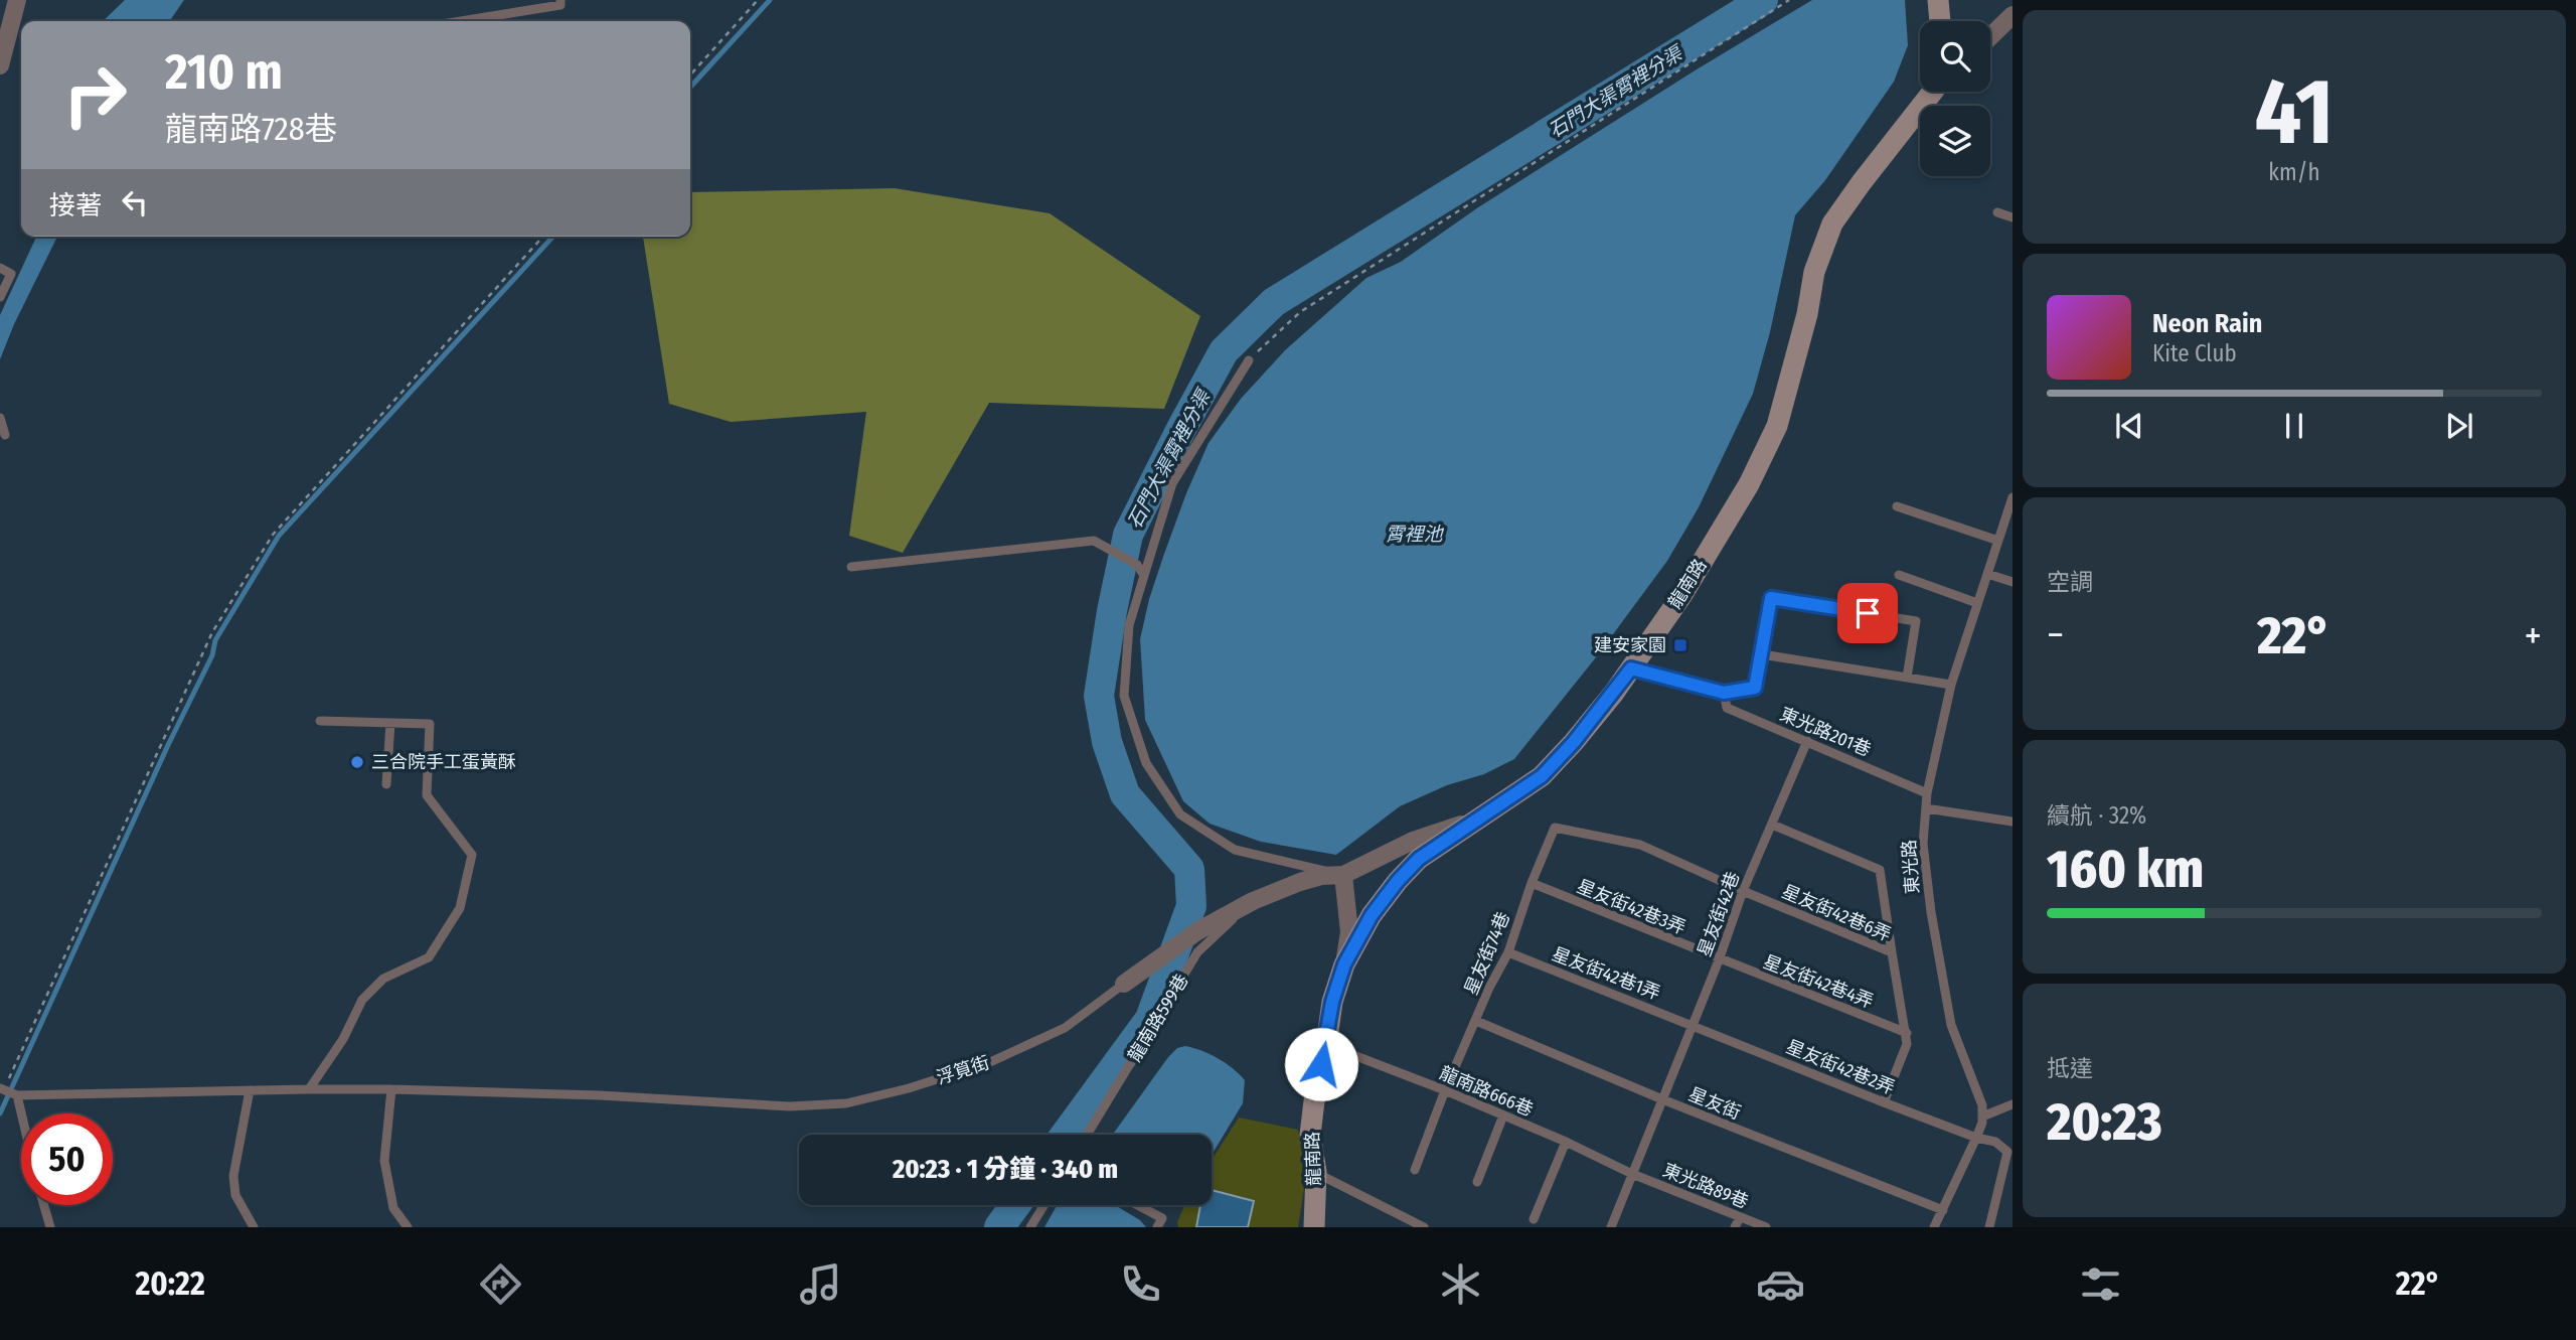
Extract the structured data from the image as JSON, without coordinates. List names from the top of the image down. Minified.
{"streets":{"main road":["龍南路"],"street":["浮筧街"],"lane":["東光路201巷","東光路","星友街42巷3弄","星友街42巷6弄","星友街42巷","星友街74巷","星友街42巷1弄","星友街42巷4弄","龍南路599巷","星友街42巷2弄","龍南路666巷","星友街","東光路89巷"]},"crossings":[["龍南路","浮筧街"],["龍南路","龍南路666巷"],["東光路201巷","東光路"],["東光路201巷","星友街42巷"],["星友街42巷3弄","星友街42巷"],["星友街42巷3弄","星友街74巷"],["星友街42巷3弄","星友街42巷4弄"],["星友街42巷6弄","星友街42巷"],["星友街42巷6弄","星友街74巷"],["星友街42巷6弄","星友街42巷4弄"],["星友街42巷6弄","星友街42巷2弄"],["星友街42巷","星友街42巷1弄"],["星友街42巷","星友街42巷4弄"],["星友街42巷","星友街42巷2弄"],["星友街42巷","龍南路666巷"],["星友街42巷","星友街"],["星友街42巷","東光路89巷"],["星友街74巷","星友街42巷1弄"],["星友街74巷","龍南路666巷"],["星友街74巷","星友街"],["星友街42巷1弄","星友街42巷2弄"],["龍南路599巷","浮筧街"],["龍南路666巷","東光路89巷"]],"water":["石門大渠霄裡分渠","霄裡池"],"places":{"transit":["建安家園"],"other":["三合院手工蛋黃酥"]},"page":{"tile":[["41","km/h"],"空調",["續航 · 32%","160 km"],["抵達","20:23"]],"turn":["210 m","龍南路728巷"],"then":"接著","song":["Neon Rain","Kite Club"],"heat":["−","22°","+"],"limit":"50","trip":"20:23 · 1 分鐘 · 340 m","tabs":["20:22","22°"]}}
